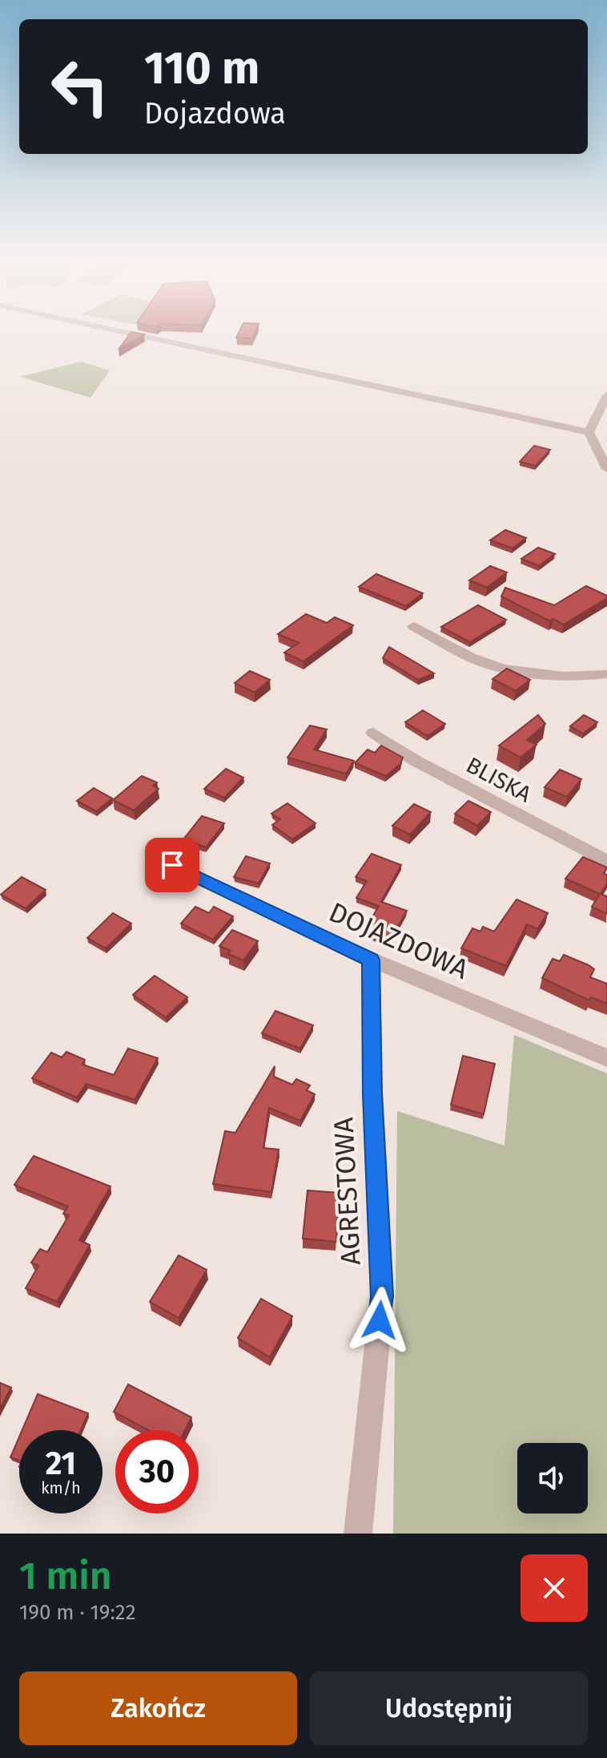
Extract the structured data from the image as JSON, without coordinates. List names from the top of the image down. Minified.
{"streets":{"street":["BLISKA","DOJAZDOWA","AGRESTOWA"]},"crossings":[["DOJAZDOWA","AGRESTOWA"]],"page":{"turn":["110 m","Dojazdowa"],"speed":"21 km/h","limit":"30","heading":["1 min","190 m · 19:22"],"buttons":["Zakończ","Udostępnij"]}}
